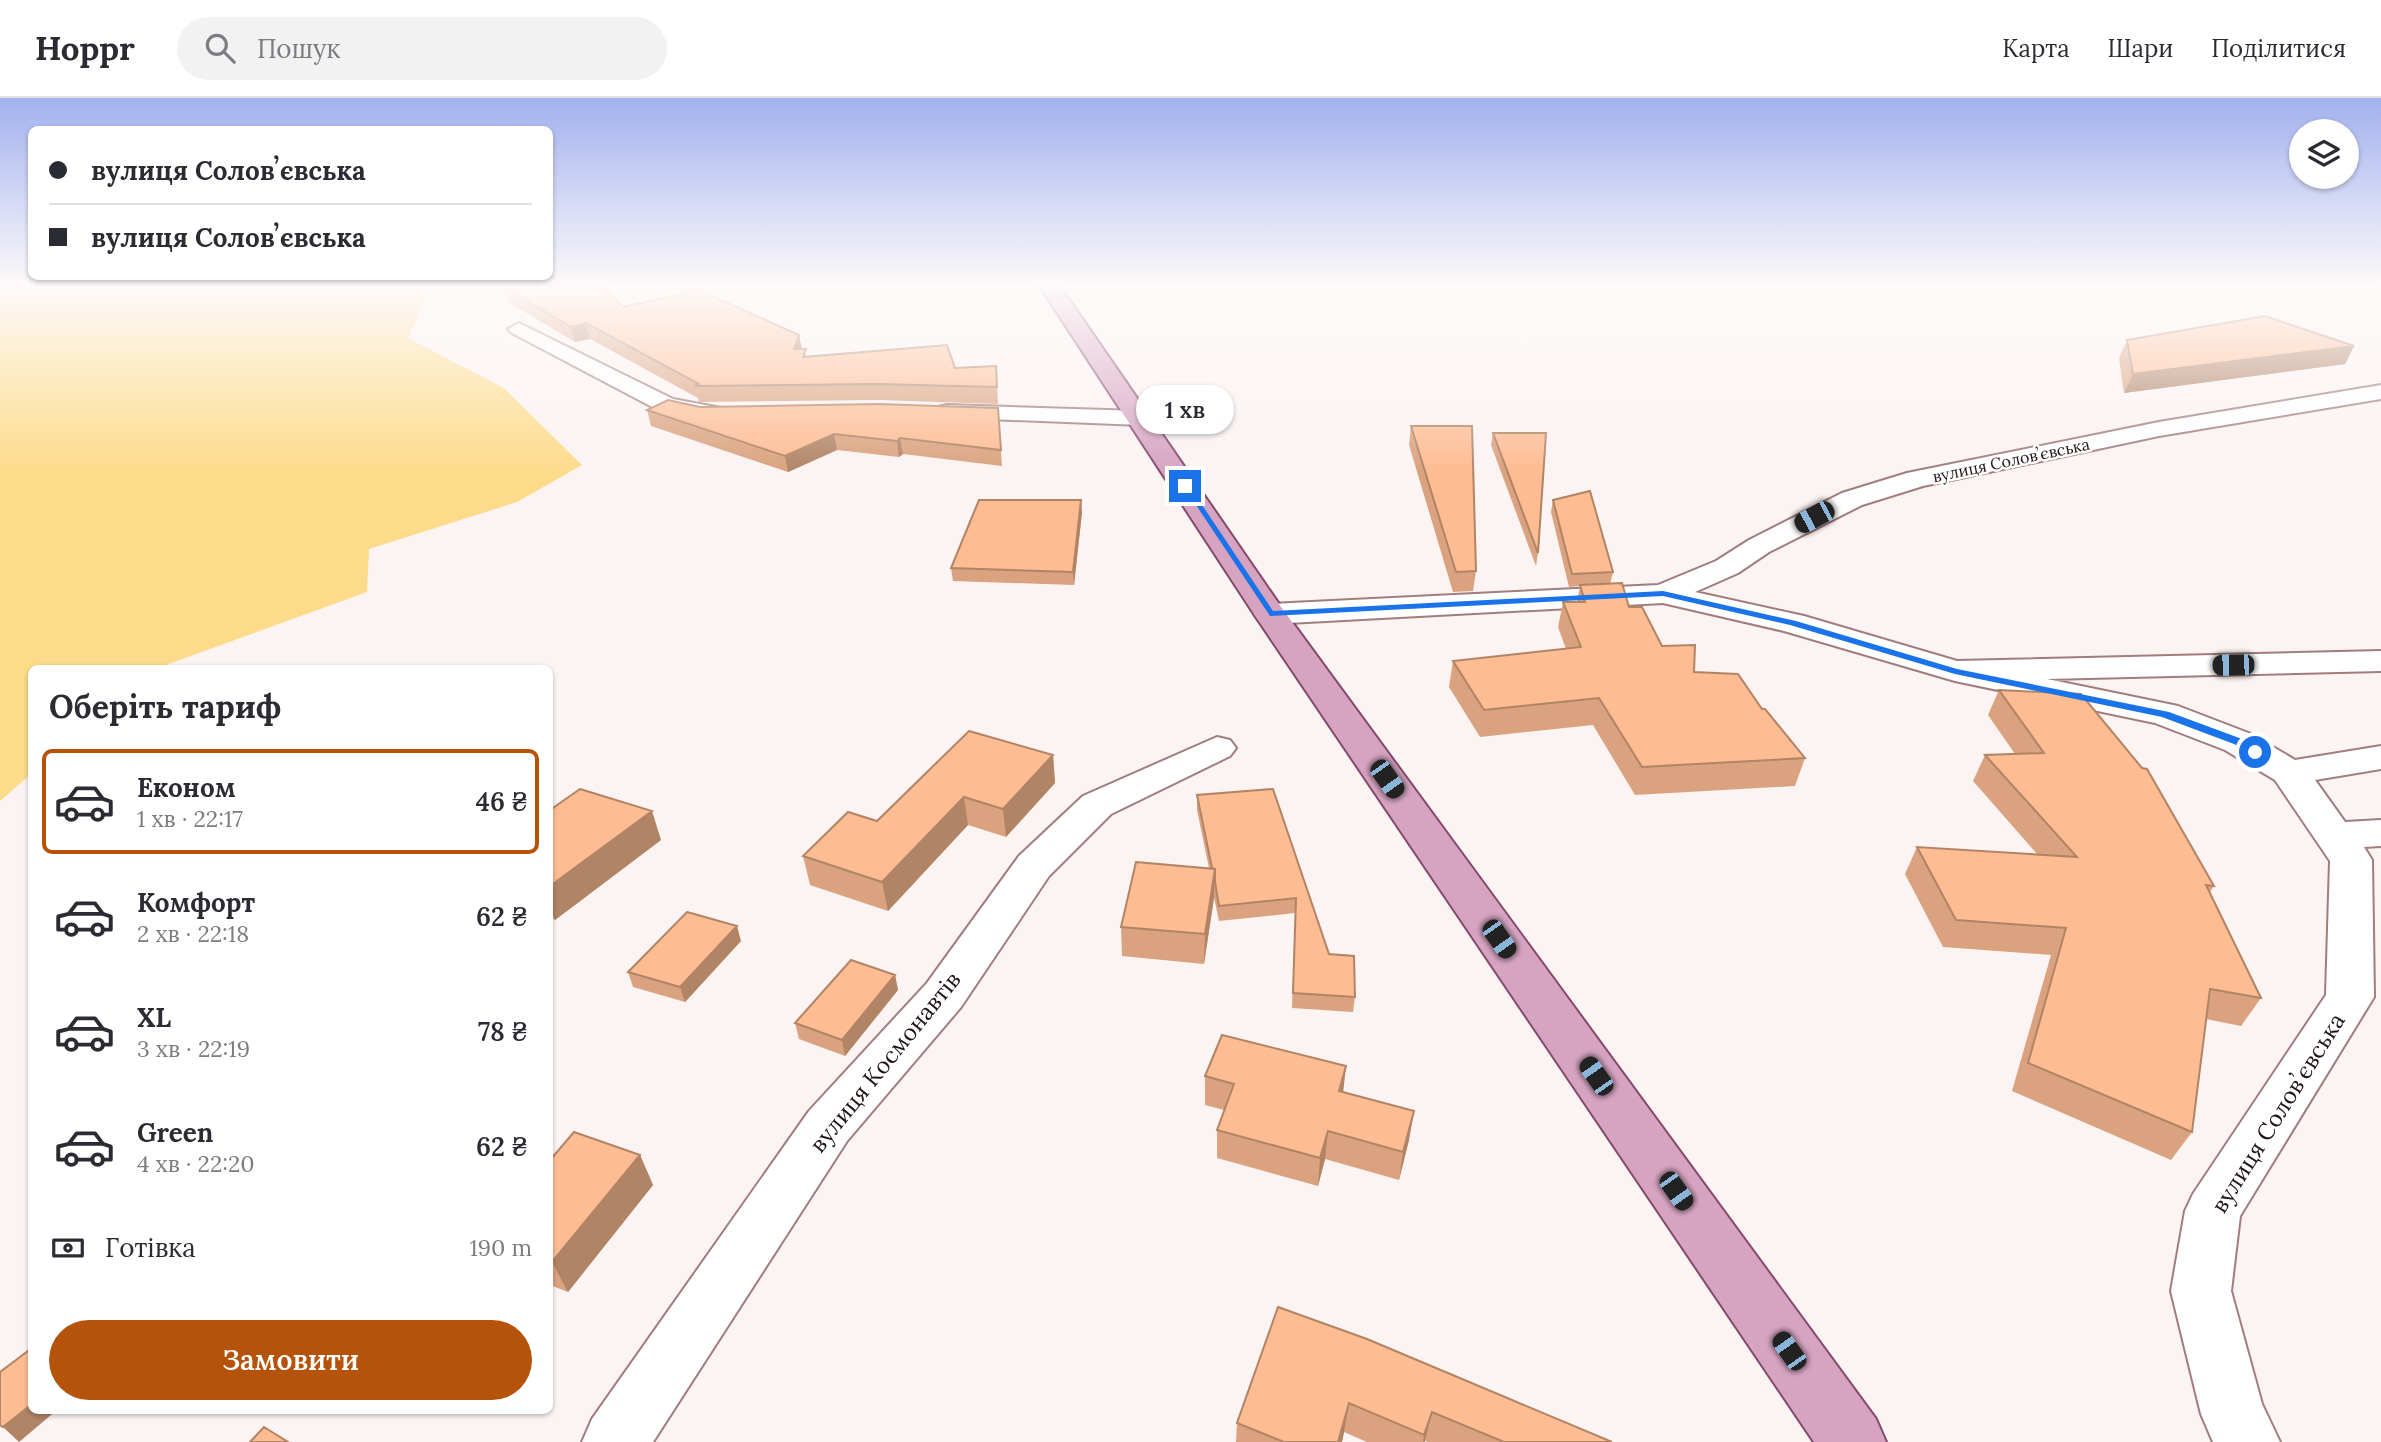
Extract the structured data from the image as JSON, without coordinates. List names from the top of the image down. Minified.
{"streets":{"street":["вулиця Соловʼєвська","вулиця Космонавтів"]},"page":{"header":"Hoppr","search":"Пошук","nav":["Карта","Шари","Поділитися"],"banner":["вулиця Соловʼєвська","вулиця Соловʼєвська"],"bubble":"1 хв","heading":"Оберіть тариф","list":[{"name":"Економ","note":"1 хв · 22:17","value":"46 ₴"},{"name":"Комфорт","note":"2 хв · 22:18","value":"62 ₴"},{"name":"XL","note":"3 хв · 22:19","value":"78 ₴"},{"name":"Green","note":"4 хв · 22:20","value":"62 ₴"}],"pay":["Готівка","190 m"],"buttons":"Замовити"}}
